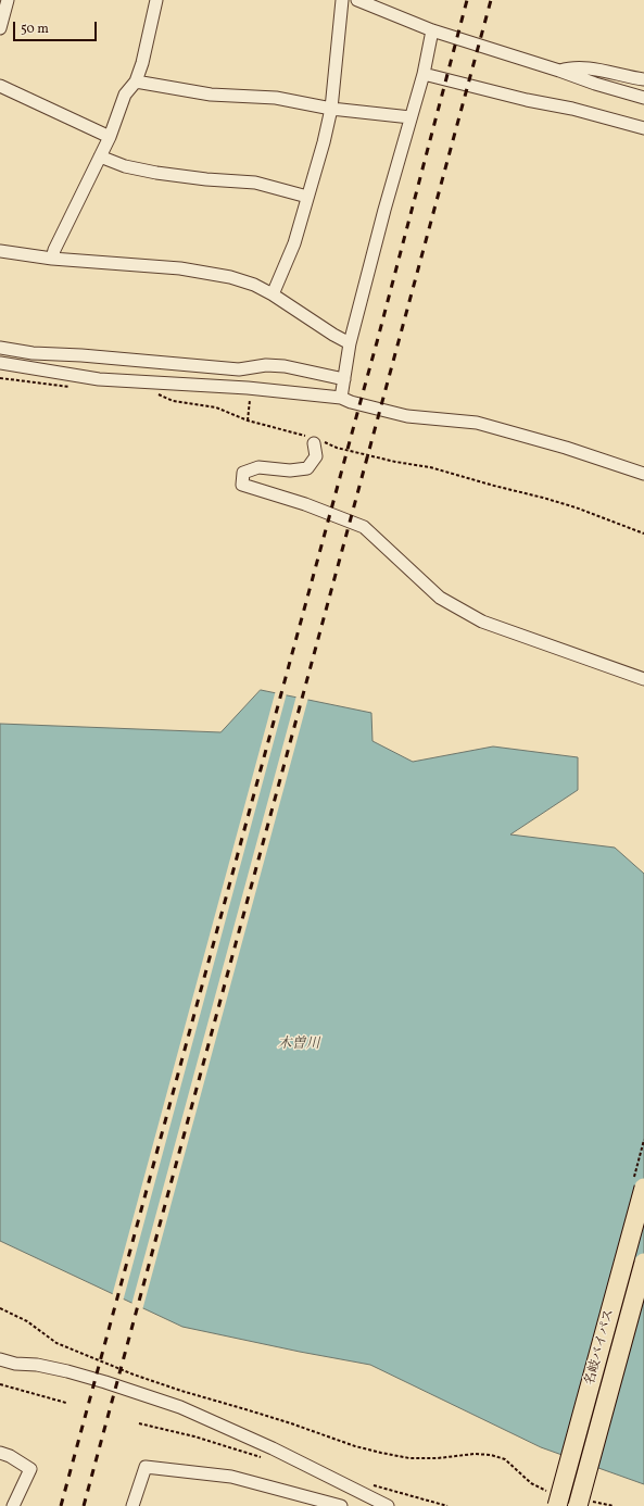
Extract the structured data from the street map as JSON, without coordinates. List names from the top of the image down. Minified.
{"streets":{"highway":["名岐バイパス"]},"water":["木曽川"],"scale_bar":"50 m"}
